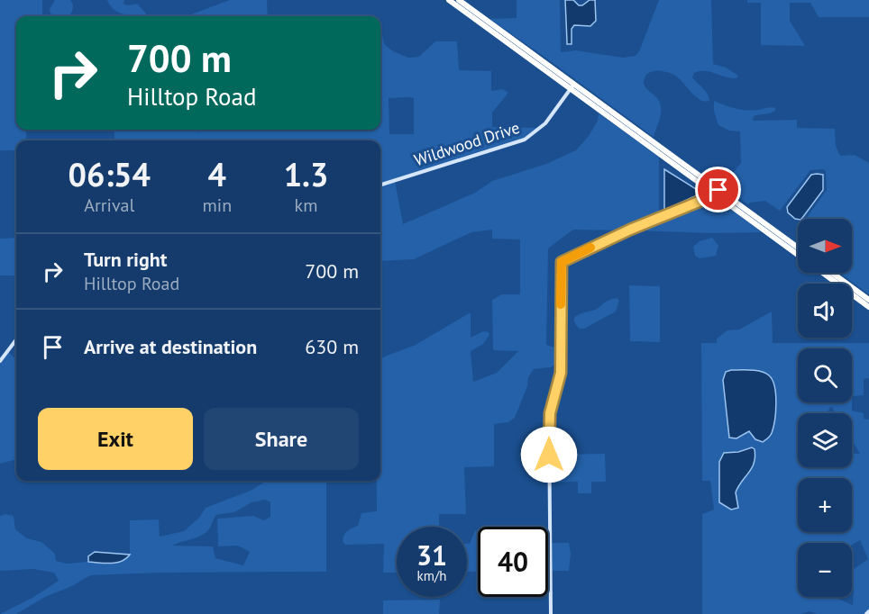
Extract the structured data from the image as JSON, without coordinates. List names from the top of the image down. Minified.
{"streets":{"street":["Wildwood Drive"]},"north":"right","page":{"turn":["700 m","Hilltop Road"],"eta":["06:54","Arrival","4","min","1.3","km"],"map_buttons":["+","−"],"list":[{"name":"Turn right","note":"Hilltop Road","value":"700 m"},{"name":"Arrive at destination","value":"630 m"}],"buttons":["Exit","Share"],"speed":"31 km/h","limit":"40"}}
